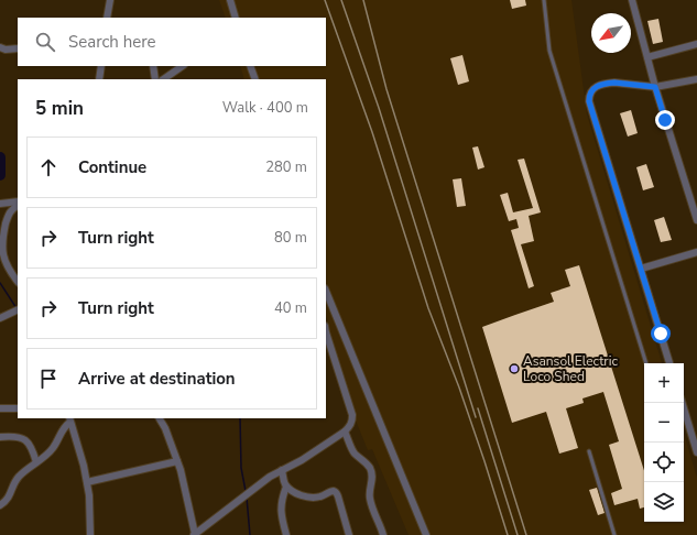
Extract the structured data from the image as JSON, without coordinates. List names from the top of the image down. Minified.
{"places":["Asansol Electric Loco Shed"],"north":"bottom left","page":{"search":"Search here","heading":["5 min","Walk · 400 m"],"list":[["Continue","280 m"],["Turn right","80 m"],["Turn right","40 m"],"Arrive at destination"],"map_buttons":["+","−"]}}
